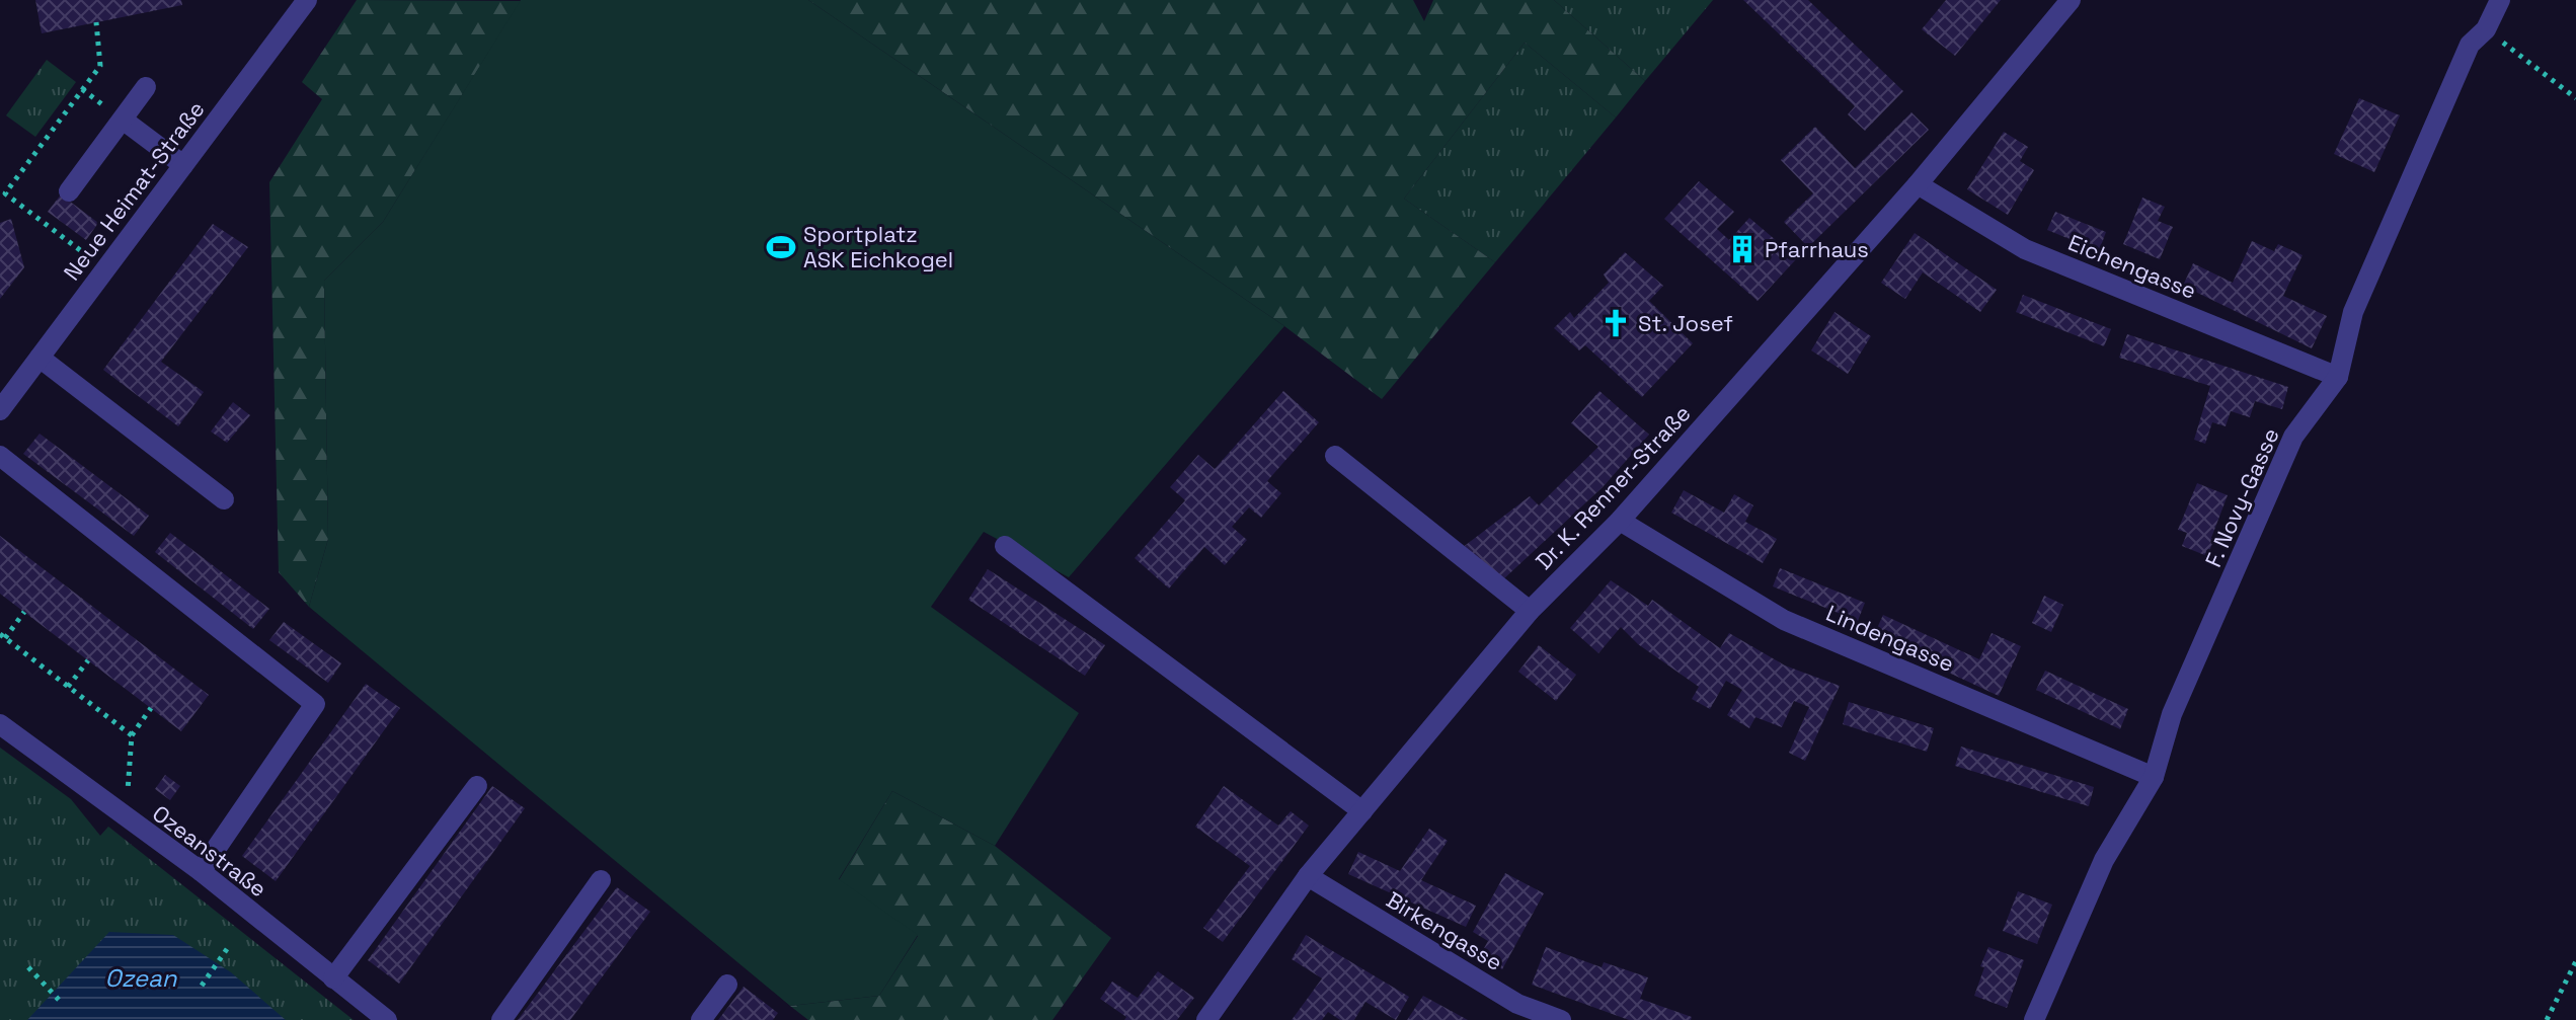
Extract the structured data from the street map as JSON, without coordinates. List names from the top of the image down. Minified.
{"streets":{"street":["Neue Heimat-Straße","Eichengasse","Dr. K. Renner-Straße","F. Novy-Gasse","Lindengasse","Ozeanstraße","Birkengasse"]},"crossings":[["Eichengasse","Dr. K. Renner-Straße"],["Eichengasse","F. Novy-Gasse"],["Dr. K. Renner-Straße","Lindengasse"],["Dr. K. Renner-Straße","Birkengasse"],["F. Novy-Gasse","Lindengasse"]],"water":["Ozean"],"places":{"sports":["Sportplatz ASK Eichkogel"],"building":["Pfarrhaus"],"church":["St. Josef"]}}
